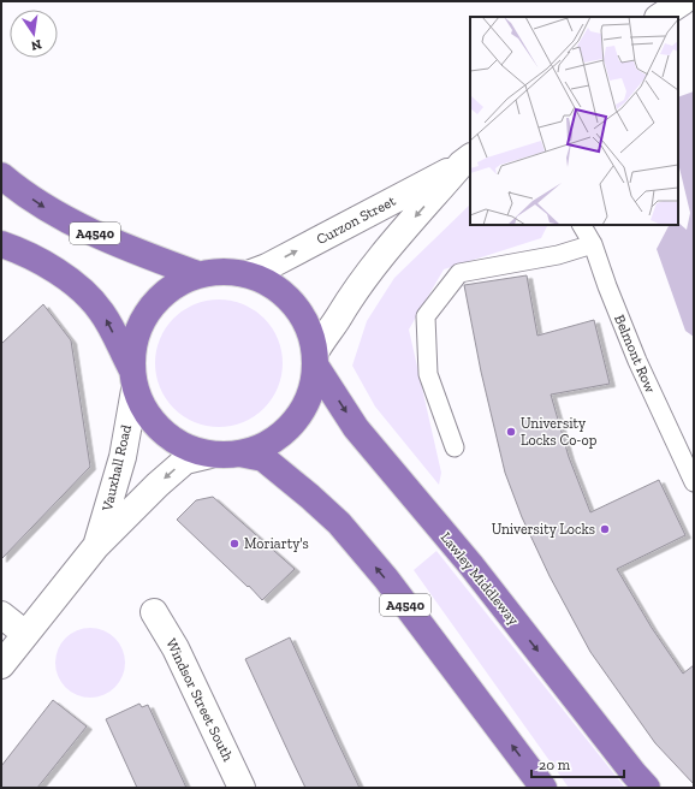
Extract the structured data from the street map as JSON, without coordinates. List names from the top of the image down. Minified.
{"streets":{"highway":["A4540","Lawley Middleway"],"street":["Curzon Street","Vauxhall Road","Windsor Street South"],"lane":["Belmont Row"]},"crossings":[["Curzon Street","A4540"],["Curzon Street","Lawley Middleway"],["A4540","Vauxhall Road"],["A4540","Lawley Middleway"]],"places":["University Locks Co-op","University Locks","Moriarty's"],"scale_bar":"20 m","north":"bottom"}
